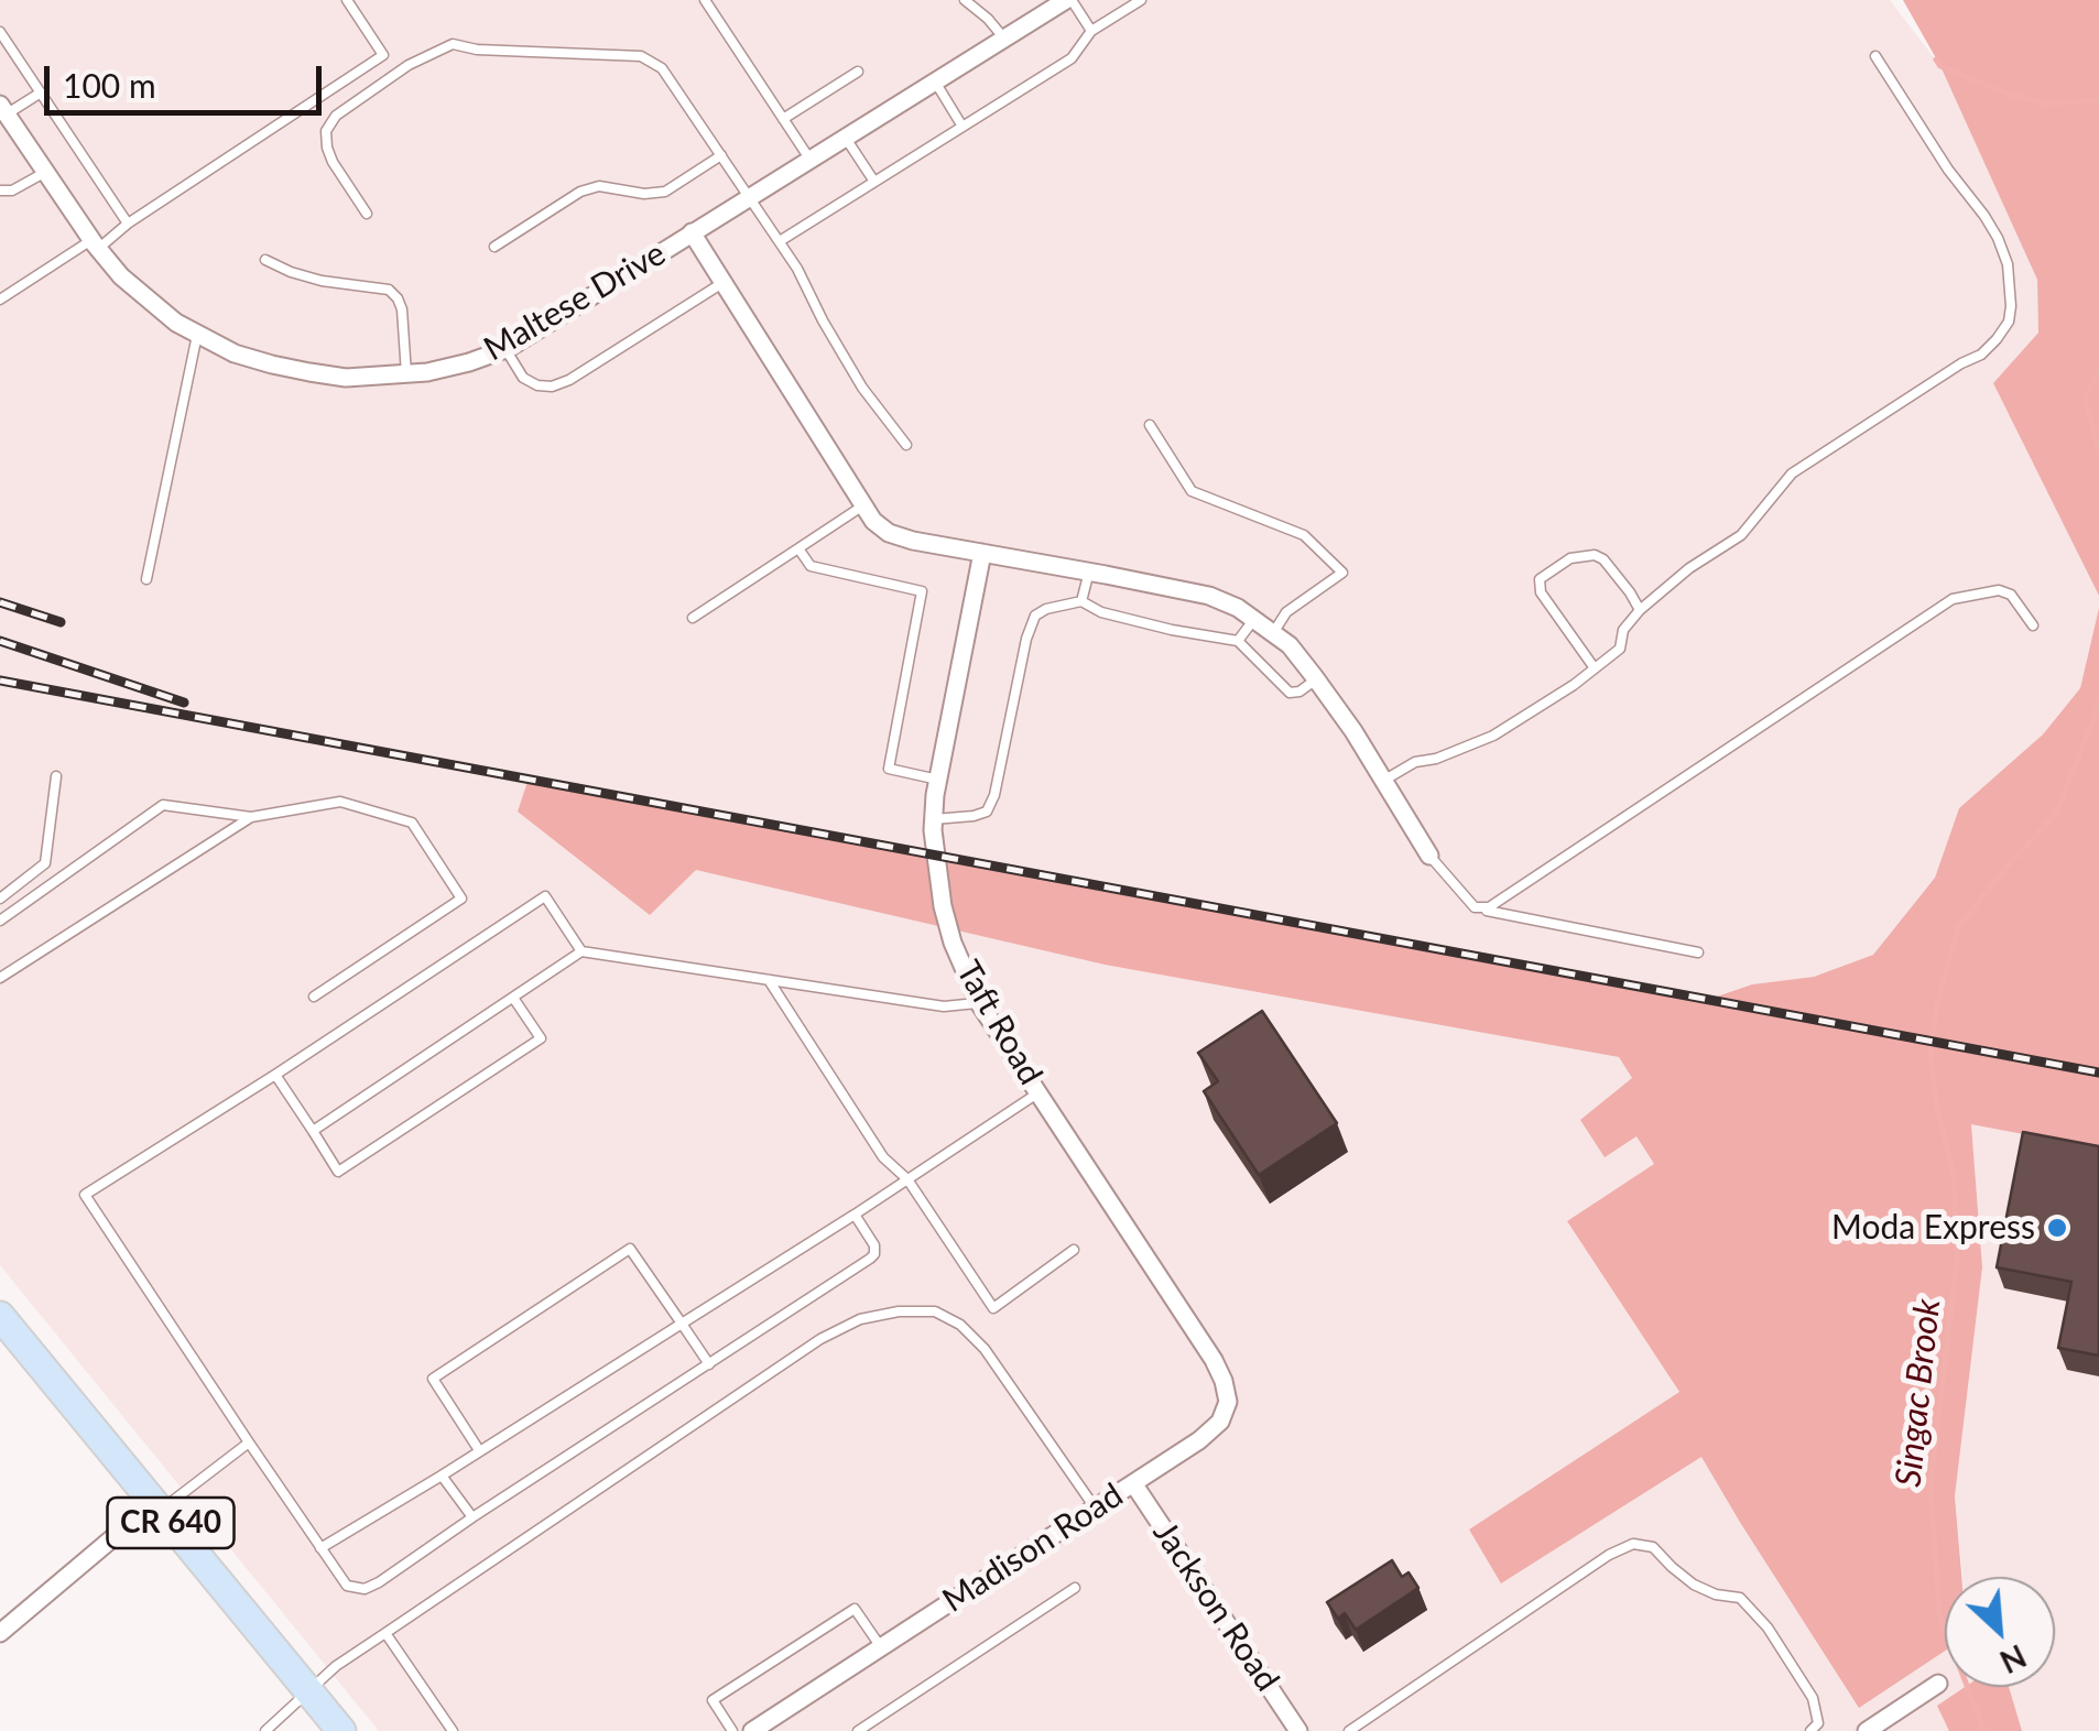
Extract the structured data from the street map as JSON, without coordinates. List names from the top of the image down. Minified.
{"streets":{"main road":["CR 640"],"street":["Maltese Drive","Taft Road","Madison Road","Jackson Road"]},"crossings":[["Taft Road","Madison Road"],["Madison Road","Jackson Road"]],"water":["Singac Brook"],"places":["Moda Express"],"scale_bar":"100 m","north":"bottom right"}
